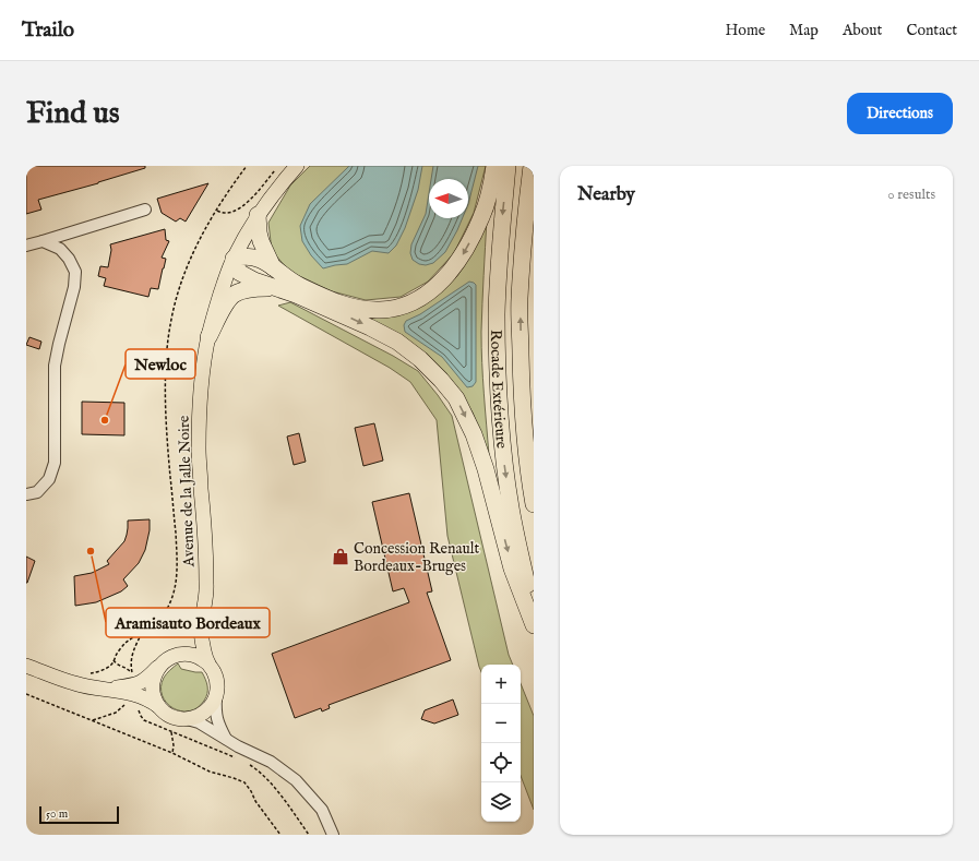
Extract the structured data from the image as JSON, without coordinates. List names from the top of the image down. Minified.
{"streets":{"highway":["Rocade Extérieure"],"main road":["Avenue de la Jalle Noire"]},"places":{"other":["Newloc","Aramisauto Bordeaux"],"shop":["Concession Renault Bordeaux-Bruges"]},"scale_bar":"50 m","north":"left","page":{"header":"Trailo","nav":["Home","Map","About","Contact"],"buttons":"Directions","title":"Find us","heading":["Nearby","0 results"],"map_buttons":["+","−"],"scale":"50 m"}}
